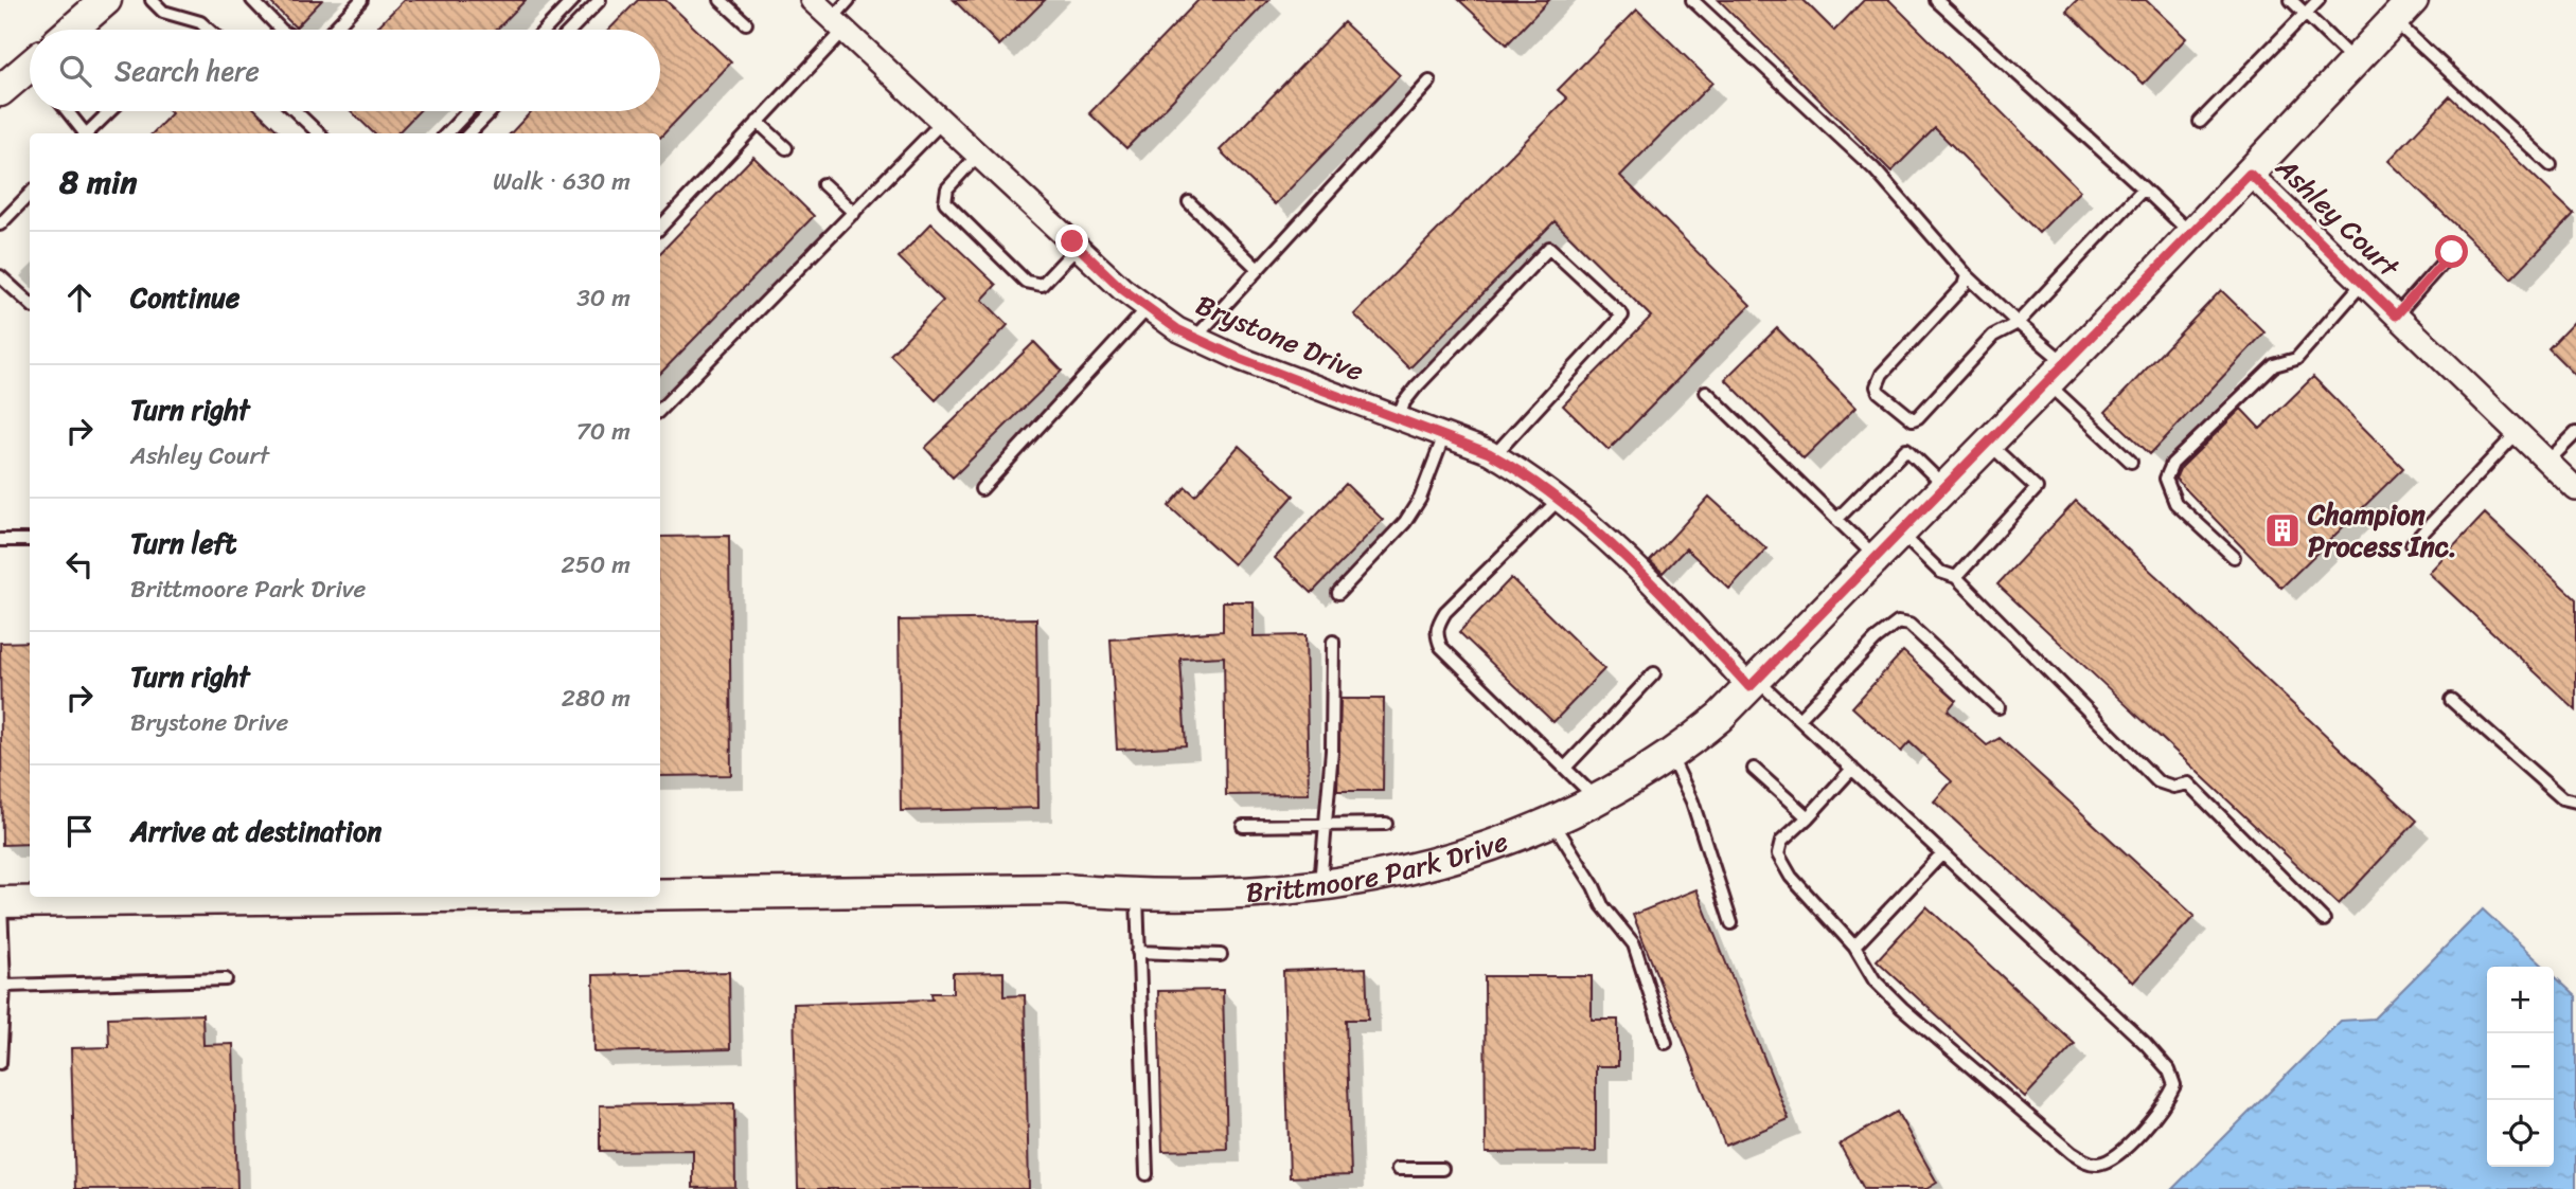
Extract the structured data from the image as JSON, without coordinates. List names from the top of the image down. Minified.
{"streets":{"street":["Ashley Court","Brystone Drive","Brittmoore Park Drive"]},"crossings":[["Ashley Court","Brittmoore Park Drive"],["Brystone Drive","Brittmoore Park Drive"]],"places":{"building":["Champion Process Inc."]},"page":{"search":"Search here","heading":["8 min","Walk · 630 m"],"list":[["Continue","30 m"],["Turn right","Ashley Court","70 m"],["Turn left","Brittmoore Park Drive","250 m"],["Turn right","Brystone Drive","280 m"],"Arrive at destination"],"map_buttons":["+","−"]}}
